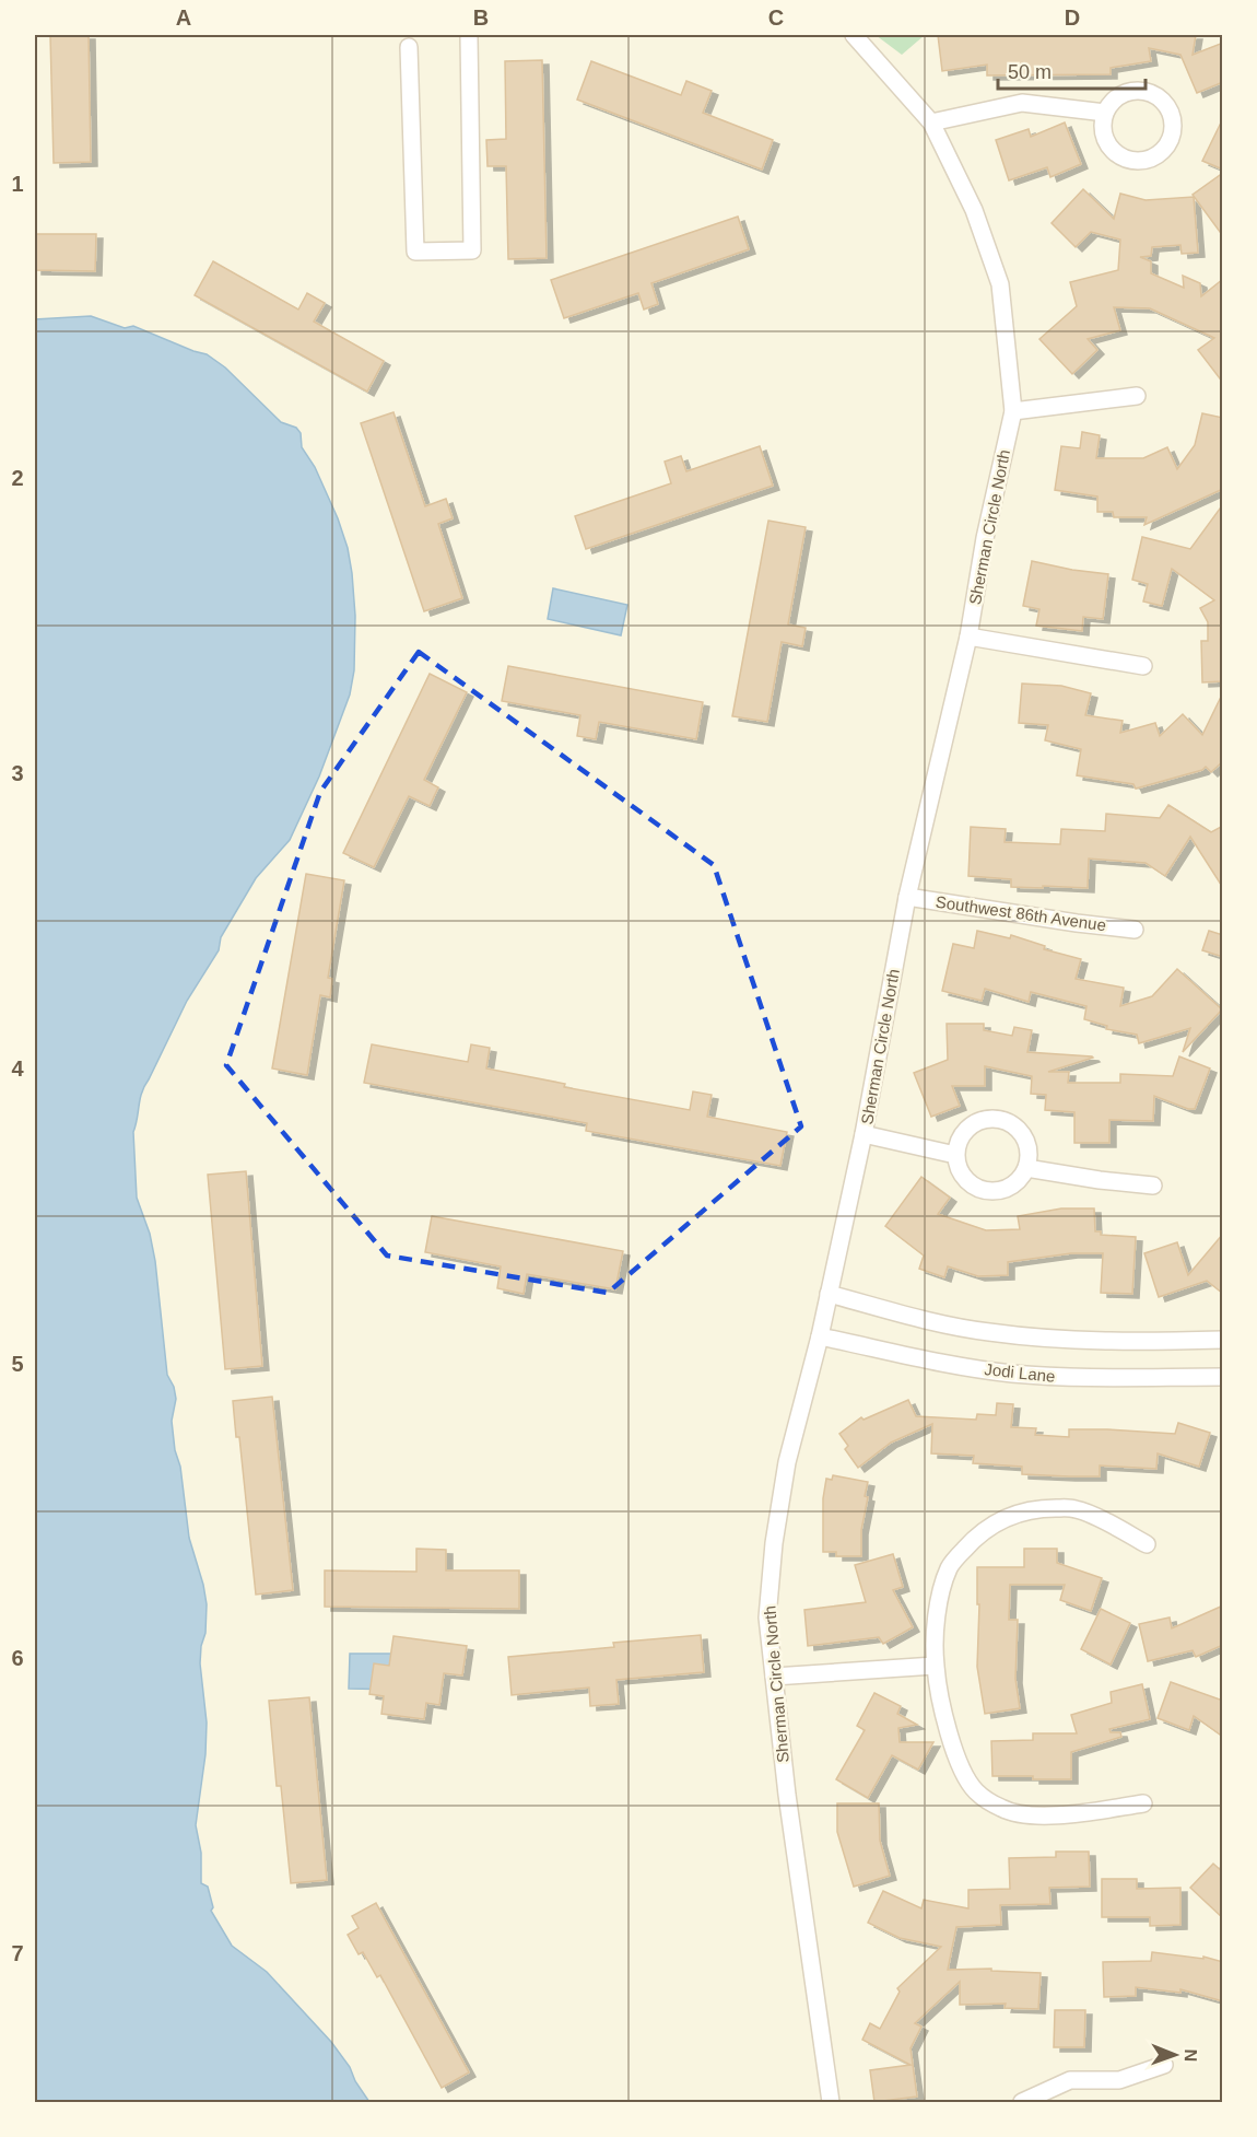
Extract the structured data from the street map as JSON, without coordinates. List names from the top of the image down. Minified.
{"streets":{"street":["Sherman Circle North","Southwest 86th Avenue","Jodi Lane"]},"crossings":[["Sherman Circle North","Southwest 86th Avenue"],["Sherman Circle North","Jodi Lane"]],"scale_bar":"50 m","north":"right","grid":{"columns":["A","B","C","D"],"rows":["1","2","3","4","5","6","7"]}}
